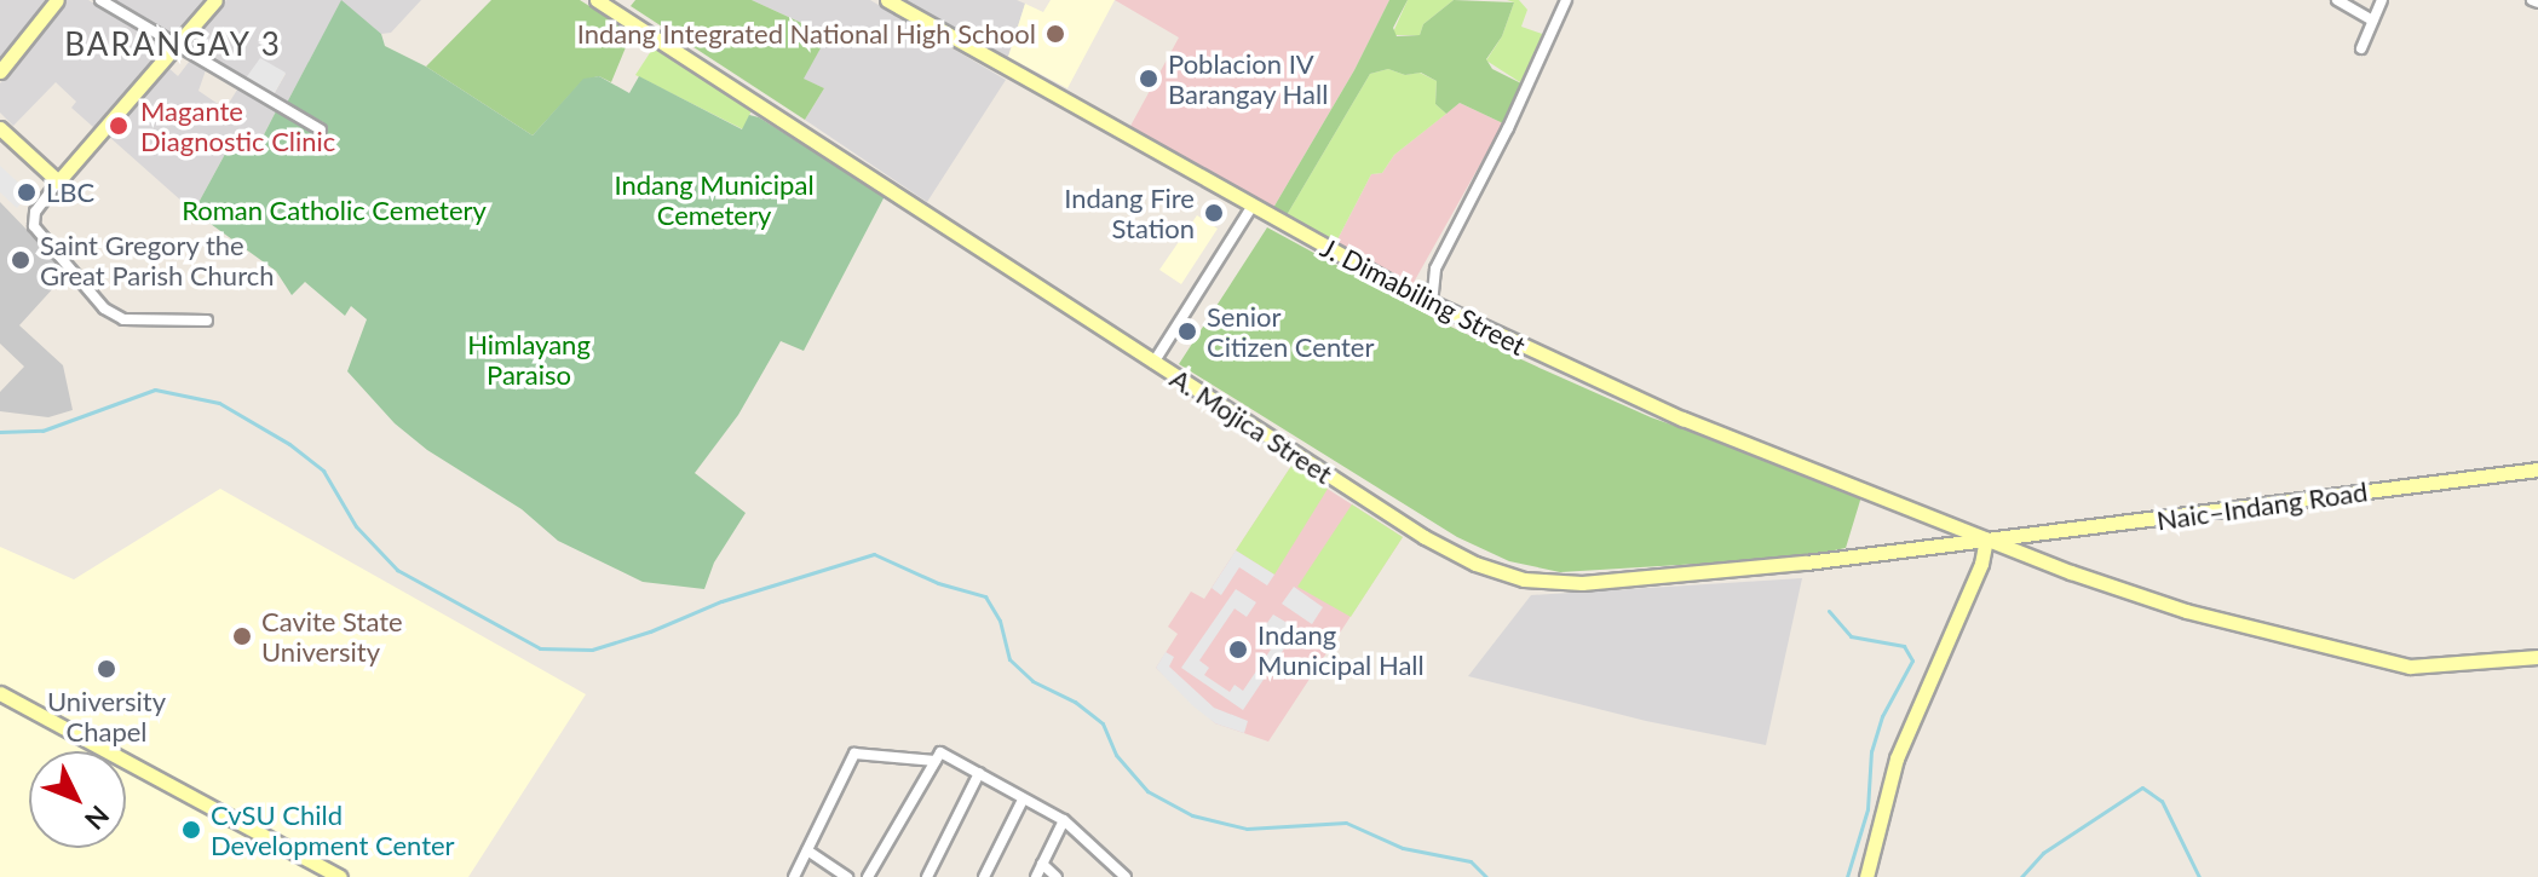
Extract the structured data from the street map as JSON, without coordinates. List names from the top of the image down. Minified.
{"streets":{"street":["J. Dimabiling Street","A. Mojica Street","Naic–Indang Road"]},"crossings":[["J. Dimabiling Street","A. Mojica Street"],["J. Dimabiling Street","Naic–Indang Road"],["A. Mojica Street","Naic–Indang Road"]],"districts":["BARANGAY 3"],"parks":["Indang Municipal Cemetery","Roman Catholic Cemetery","Himlayang Paraiso"],"places":["Indang Integrated National High School","Poblacion IV Barangay Hall","Magante Diagnostic Clinic","LBC","Indang Fire Station","Saint Gregory the Great Parish Church","Senior Citizen Center","Cavite State University","Indang Municipal Hall","University Chapel","CvSU Child Development Center"],"north":"bottom right"}
